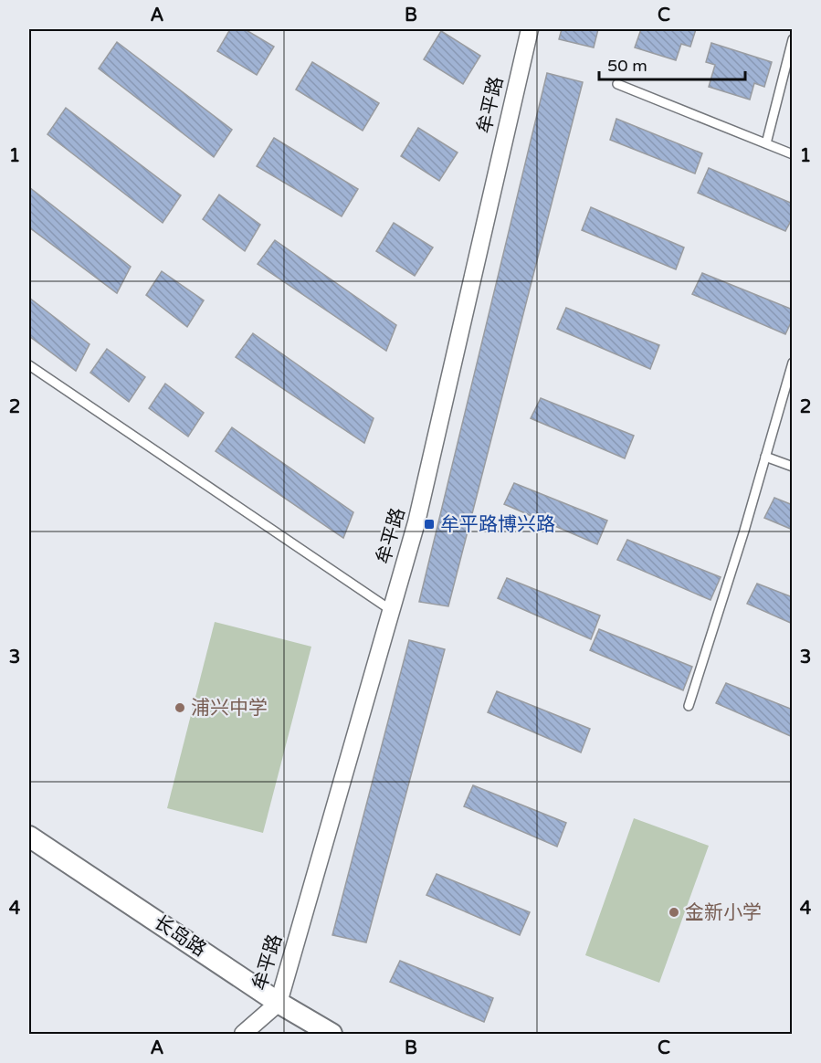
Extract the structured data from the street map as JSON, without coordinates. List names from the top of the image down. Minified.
{"streets":{"street":["牟平路","长岛路"]},"crossings":[["牟平路","长岛路"]],"places":{"transit":["牟平路博兴路"],"other":["浦兴中学","金新小学"]},"scale_bar":"50 m","grid":{"columns":["A","B","C"],"rows":["1","2","3","4"]}}
